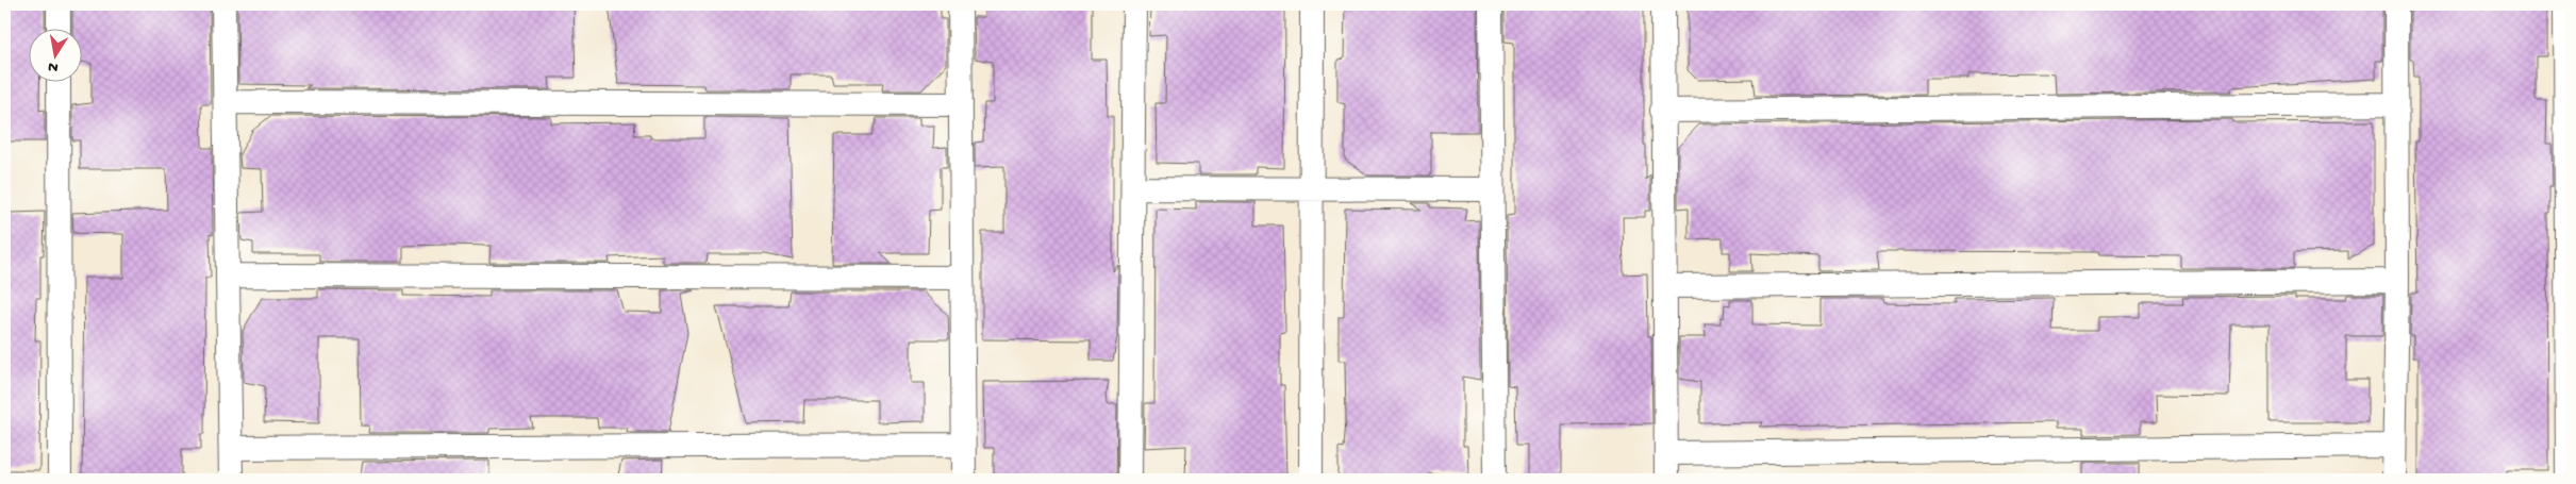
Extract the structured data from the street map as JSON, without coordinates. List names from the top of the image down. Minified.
{"north":"bottom"}
